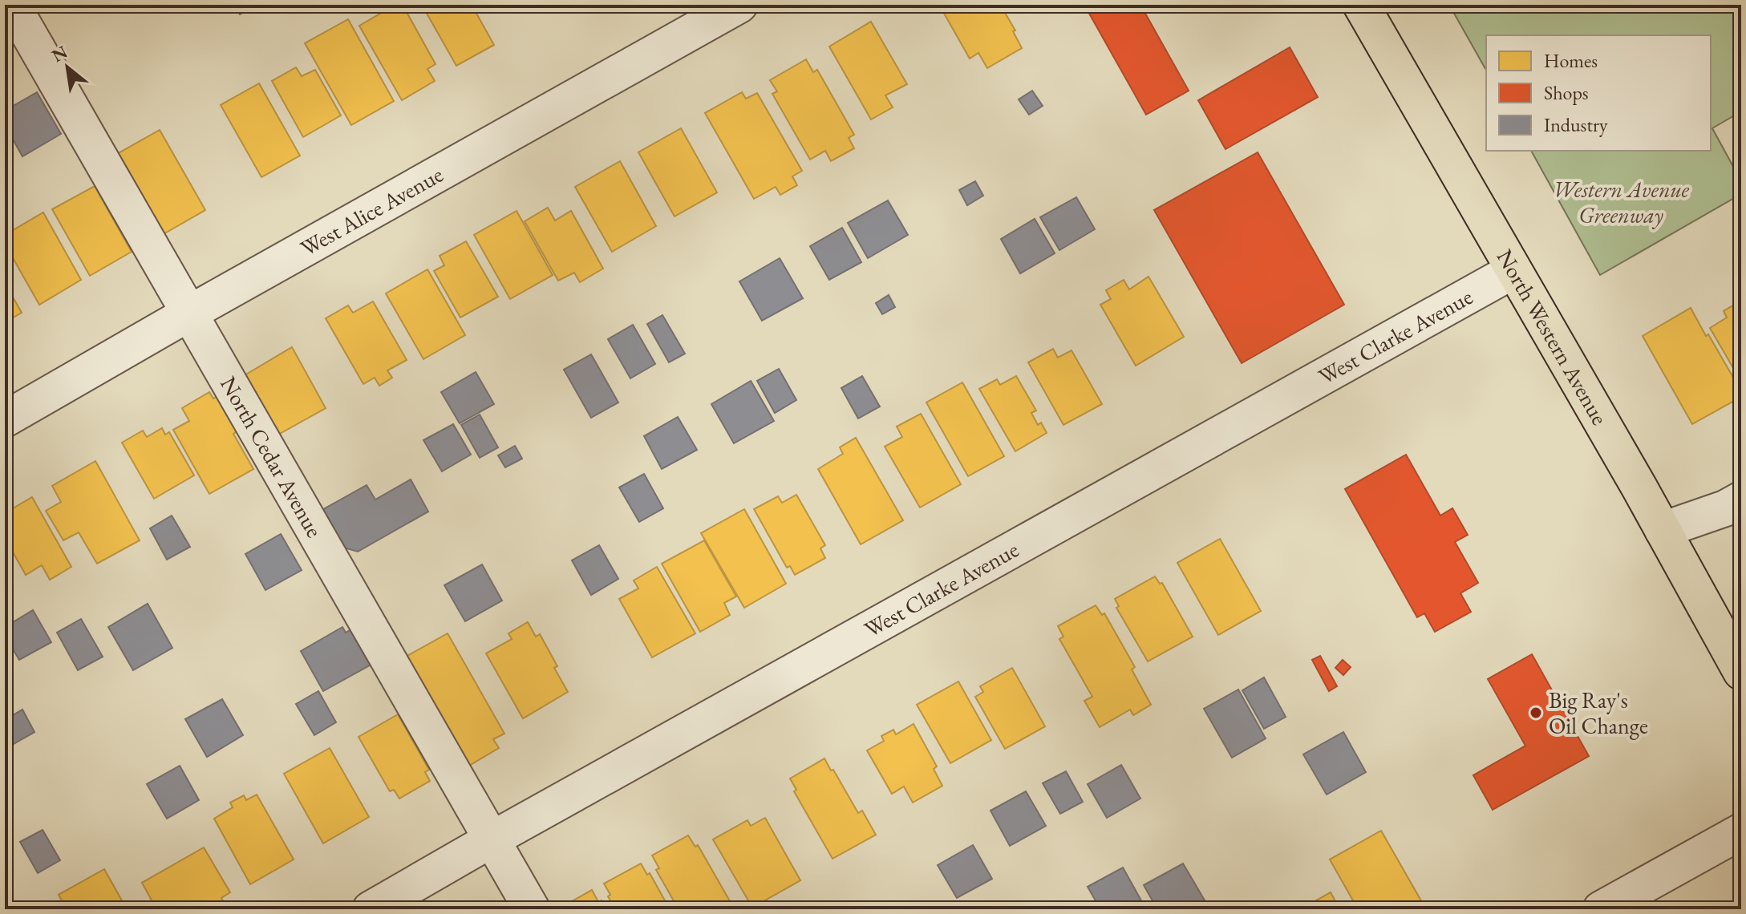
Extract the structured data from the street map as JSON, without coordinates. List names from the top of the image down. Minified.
{"streets":{"main road":["North Western Avenue"],"street":["West Alice Avenue","West Clarke Avenue","North Cedar Avenue"]},"crossings":[["West Alice Avenue","North Cedar Avenue"],["West Clarke Avenue","North Western Avenue"],["West Clarke Avenue","North Cedar Avenue"]],"parks":["Western Avenue Greenway"],"places":["Big Ray's Oil Change"],"legend":["Homes","Shops","Industry"],"north":"top left"}
